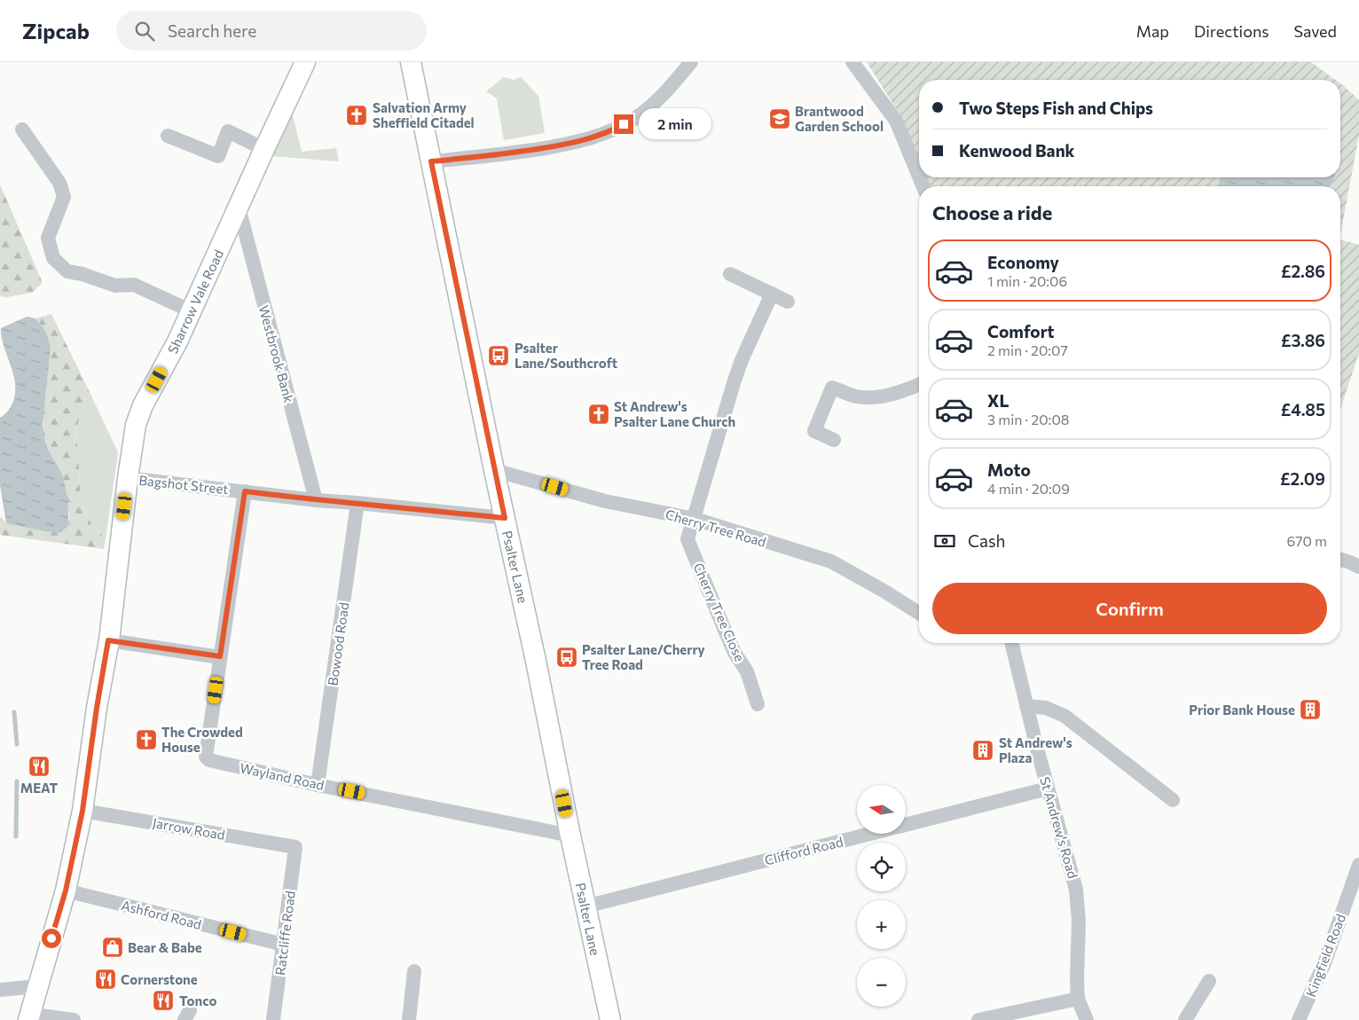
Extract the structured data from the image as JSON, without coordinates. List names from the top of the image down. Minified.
{"streets":{"street":["Sharrow Vale Road","Westbrook Bank","Bagshot Street","Cherry Tree Road","Psalter Lane","Cherry Tree Close","Bowood Road","Wayland Road","St Andrew's Road","Jarrow Road","Clifford Road","Ashford Road","Ratcliffe Road","Kingfield Road"]},"crossings":[["Sharrow Vale Road","Westbrook Bank"],["Sharrow Vale Road","Bagshot Street"],["Sharrow Vale Road","Jarrow Road"],["Sharrow Vale Road","Ashford Road"],["Westbrook Bank","Bagshot Street"],["Bagshot Street","Psalter Lane"],["Bagshot Street","Bowood Road"],["Bagshot Street","Wayland Road"],["Cherry Tree Road","Psalter Lane"],["Cherry Tree Road","Cherry Tree Close"],["Psalter Lane","Wayland Road"],["Psalter Lane","Clifford Road"],["Bowood Road","Wayland Road"],["St Andrew's Road","Clifford Road"],["Jarrow Road","Ratcliffe Road"],["Ashford Road","Ratcliffe Road"]],"places":{"church":["Salvation Army Sheffield Citadel","St Andrew's Psalter Lane Church","The Crowded House"],"school or university":["Brantwood Garden School"],"bus stop":["Psalter Lane/Southcroft","Psalter Lane/Cherry Tree Road"],"building":["Prior Bank House","St Andrew's Plaza"],"restaurant":["MEAT","Cornerstone","Tonco"],"shop":["Bear & Babe"]},"north":"left","page":{"header":"Zipcab","search":"Search here","nav":["Map","Directions","Saved"],"banner":["Two Steps Fish and Chips","Kenwood Bank"],"bubble":"2 min","heading":"Choose a ride","list":[{"name":"Economy","note":"1 min · 20:06","value":"£2.86"},{"name":"Comfort","note":"2 min · 20:07","value":"£3.86"},{"name":"XL","note":"3 min · 20:08","value":"£4.85"},{"name":"Moto","note":"4 min · 20:09","value":"£2.09"}],"pay":["Cash","670 m"],"buttons":"Confirm","map_buttons":["+","−"]}}
